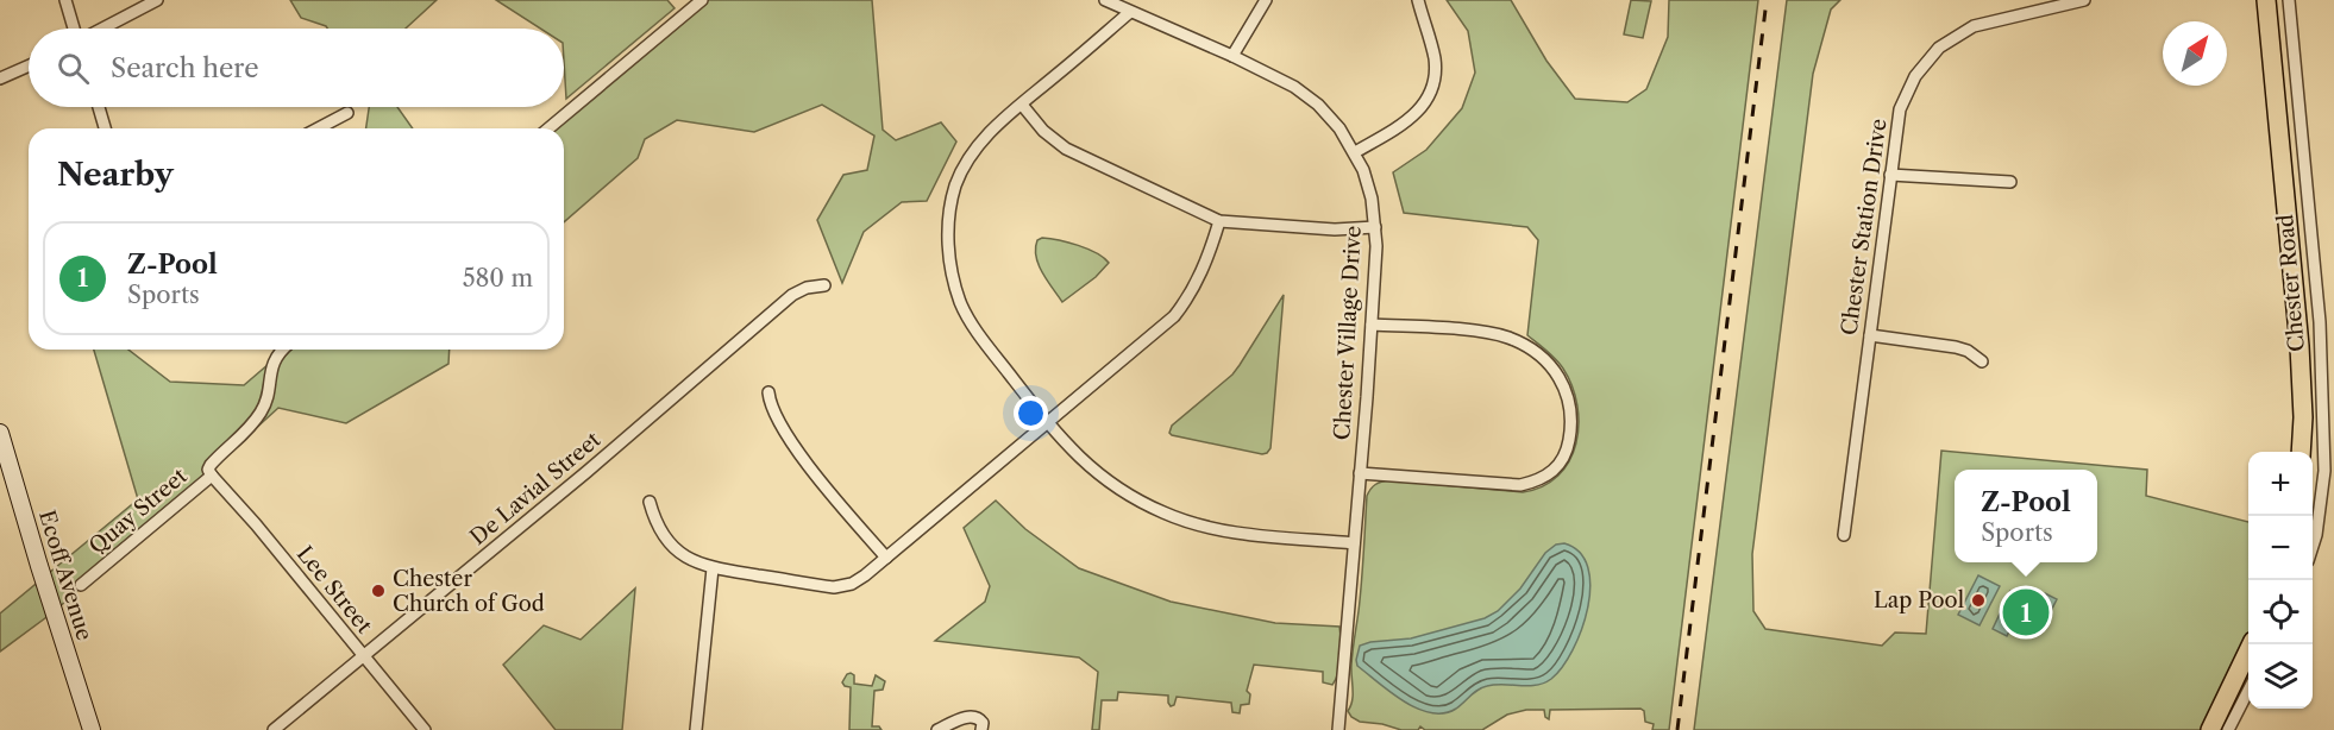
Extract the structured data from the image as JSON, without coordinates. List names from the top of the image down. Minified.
{"streets":{"main road":["Chester Road"],"street":["Chester Station Drive","Chester Village Drive","De Lavial Street","Quay Street","Ecoff Avenue","Lee Street"]},"crossings":[["De Lavial Street","Lee Street"],["Quay Street","Lee Street"]],"places":["Chester Church of God","Lap Pool"],"north":"top right","page":{"search":"Search here","heading":"Nearby","list":[{"mark":"1","name":"Z-Pool","note":"Sports","value":"580 m"}],"map_buttons":["+","−"],"popup":["Z-Pool","Sports"],"pins":"1"}}
